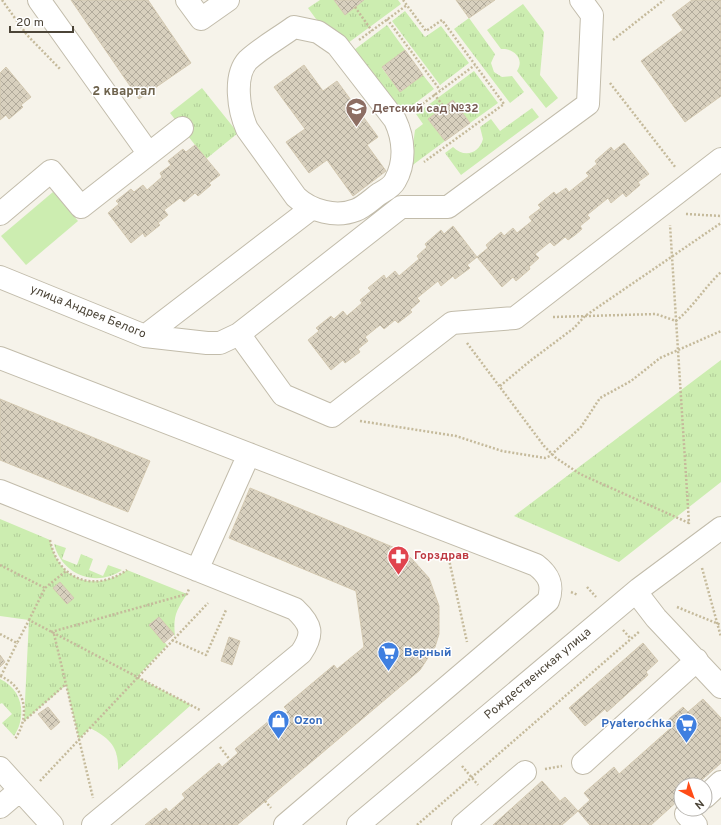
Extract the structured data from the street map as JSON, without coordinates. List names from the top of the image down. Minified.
{"streets":{"street":["улица Андрея Белого","Рождественская улица"]},"districts":["2 квартал"],"places":{"school or university":["Детский сад №32"],"pharmacy":["Горздрав"],"supermarket":["Верный","Pyaterochka"],"shop":["Ozon"]},"scale_bar":"20 m","north":"bottom right"}
